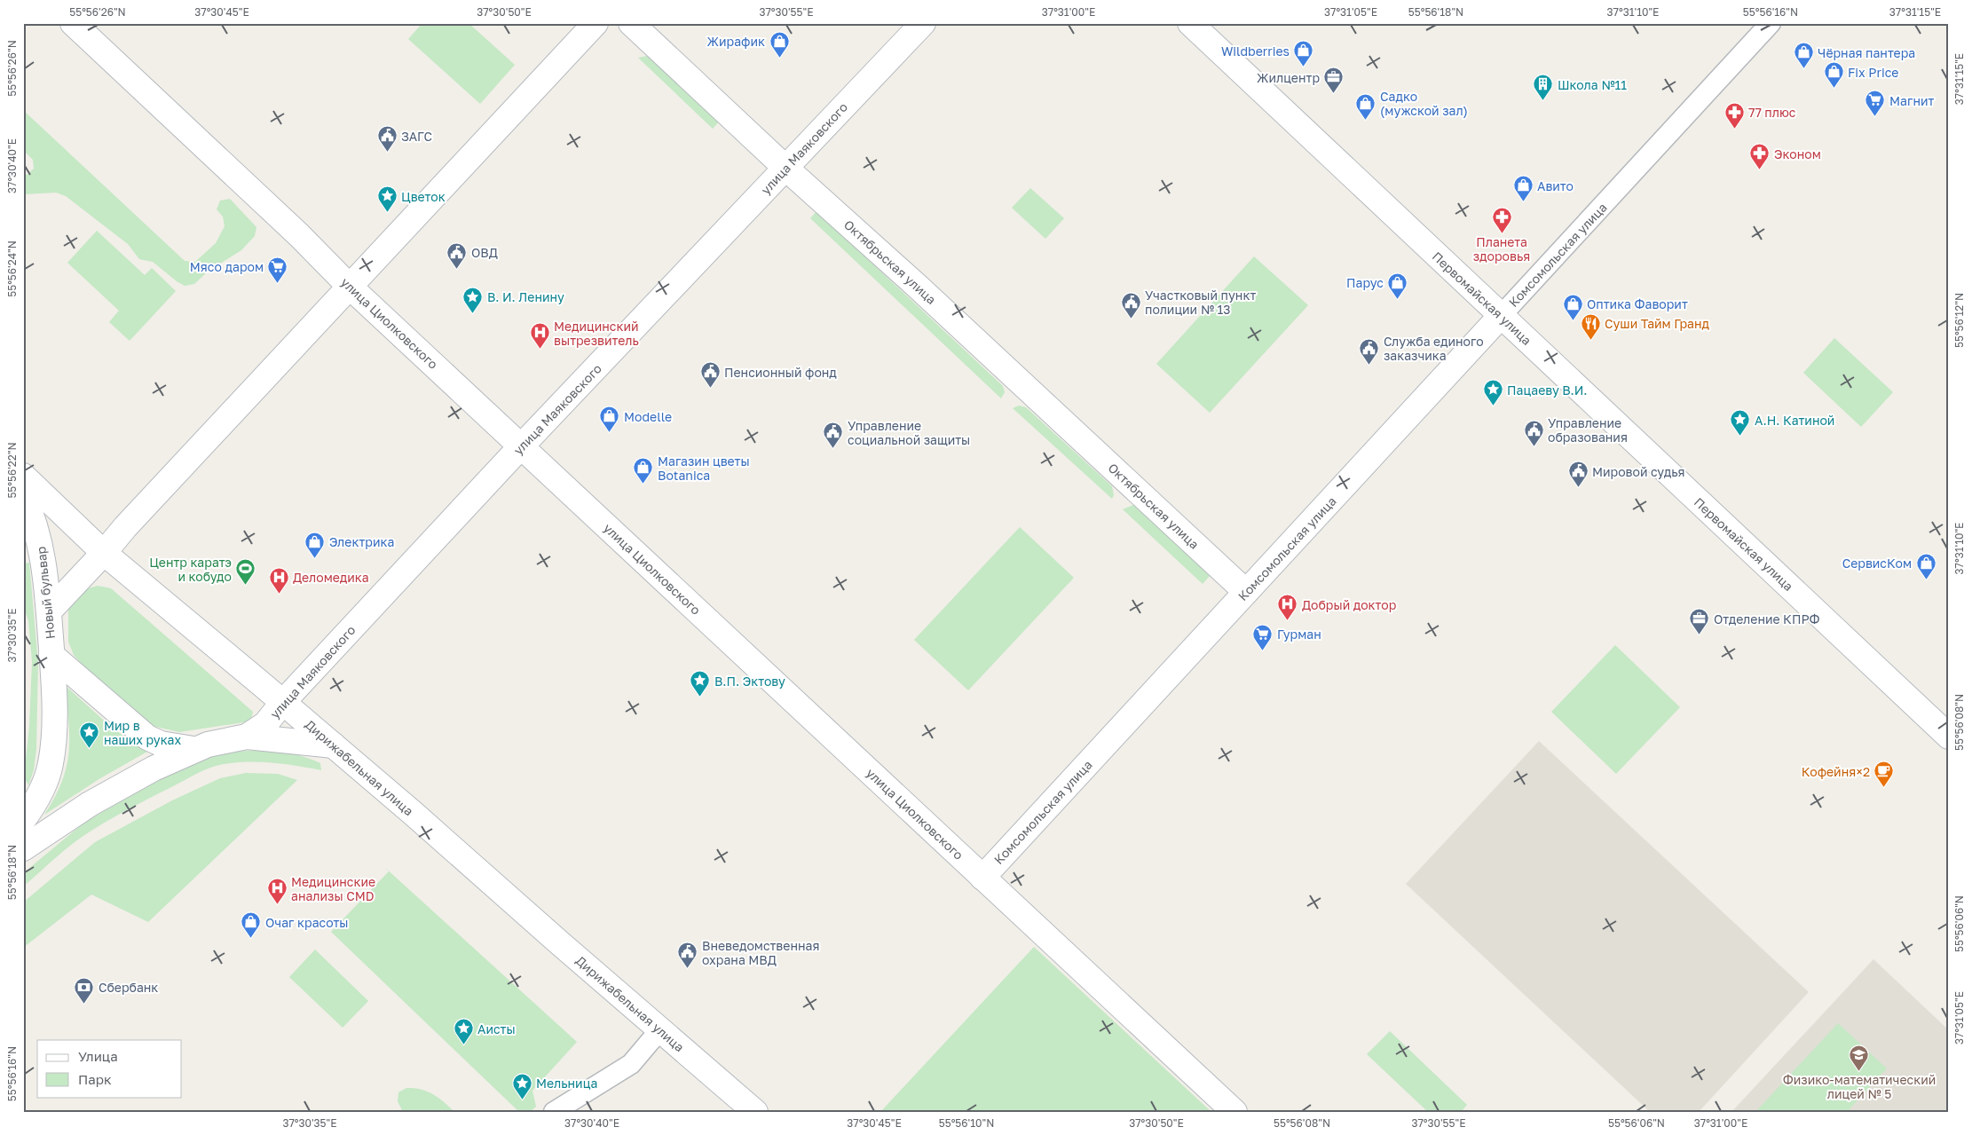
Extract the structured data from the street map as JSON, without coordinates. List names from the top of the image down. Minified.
{"streets":{"street":["улица Маяковского","Комсомольская улица","Октябрьская улица","Первомайская улица","улица Циолковского","Новый бульвар","Дирижабельная улица"]},"crossings":[["улица Маяковского","Октябрьская улица"],["улица Маяковского","улица Циолковского"],["улица Маяковского","Дирижабельная улица"],["Комсомольская улица","Октябрьская улица"],["Комсомольская улица","Первомайская улица"],["Комсомольская улица","улица Циолковского"]],"places":{"shop":["Жирафик","Wildberries","Чёрная пантера","Fix Price","Садко (мужской зал)","Авито","Парус","Оптика Фаворит","Modelle","Магазин цветы Botanica","Электрика","СервисКом","Очаг красоты"],"office":["Жилцентр","Отделение КПРФ"],"building":["Школа №11"],"supermarket":["Магнит","Мясо даром","Гурман"],"pharmacy":["77 плюс","Эконом","Планета здоровья"],"public building":["ЗАГС","ОВД","Участковый пункт полиции № 13","Служба единого заказчика","Пенсионный фонд","Управление образования","Управление социальной защиты","Мировой судья","Вневедомственная охрана МВД"],"place":["Цветок","В. И. Ленину","Пацаеву В.И.","А.Н. Катиной","В.П. Эктову","Мир в наших руках","Аисты","Мельница"],"restaurant":["Суши Тайм Гранд"],"hospital":["Медицинский вытрезвитель","Деломедика","Добрый доктор","Медицинские анализы CMD"],"sports":["Центр каратэ и кобудо"],"cafe":["Кофейня×2"],"bank":["Сбербанк"],"school or university":["Физико-математический лицей № 5"]},"legend":["Улица","Парк"],"coordinates":["55°56'26\"N","37°30'45\"E","37°30'50\"E","37°30'55\"E","37°31'00\"E","37°31'05\"E","55°56'18\"N","37°31'10\"E","55°56'16\"N","37°31'15\"E","37°30'40\"E","55°56'24\"N","55°56'12\"N","55°56'22\"N","37°30'35\"E","55°56'08\"N","55°56'06\"N","55°56'10\"N"]}
